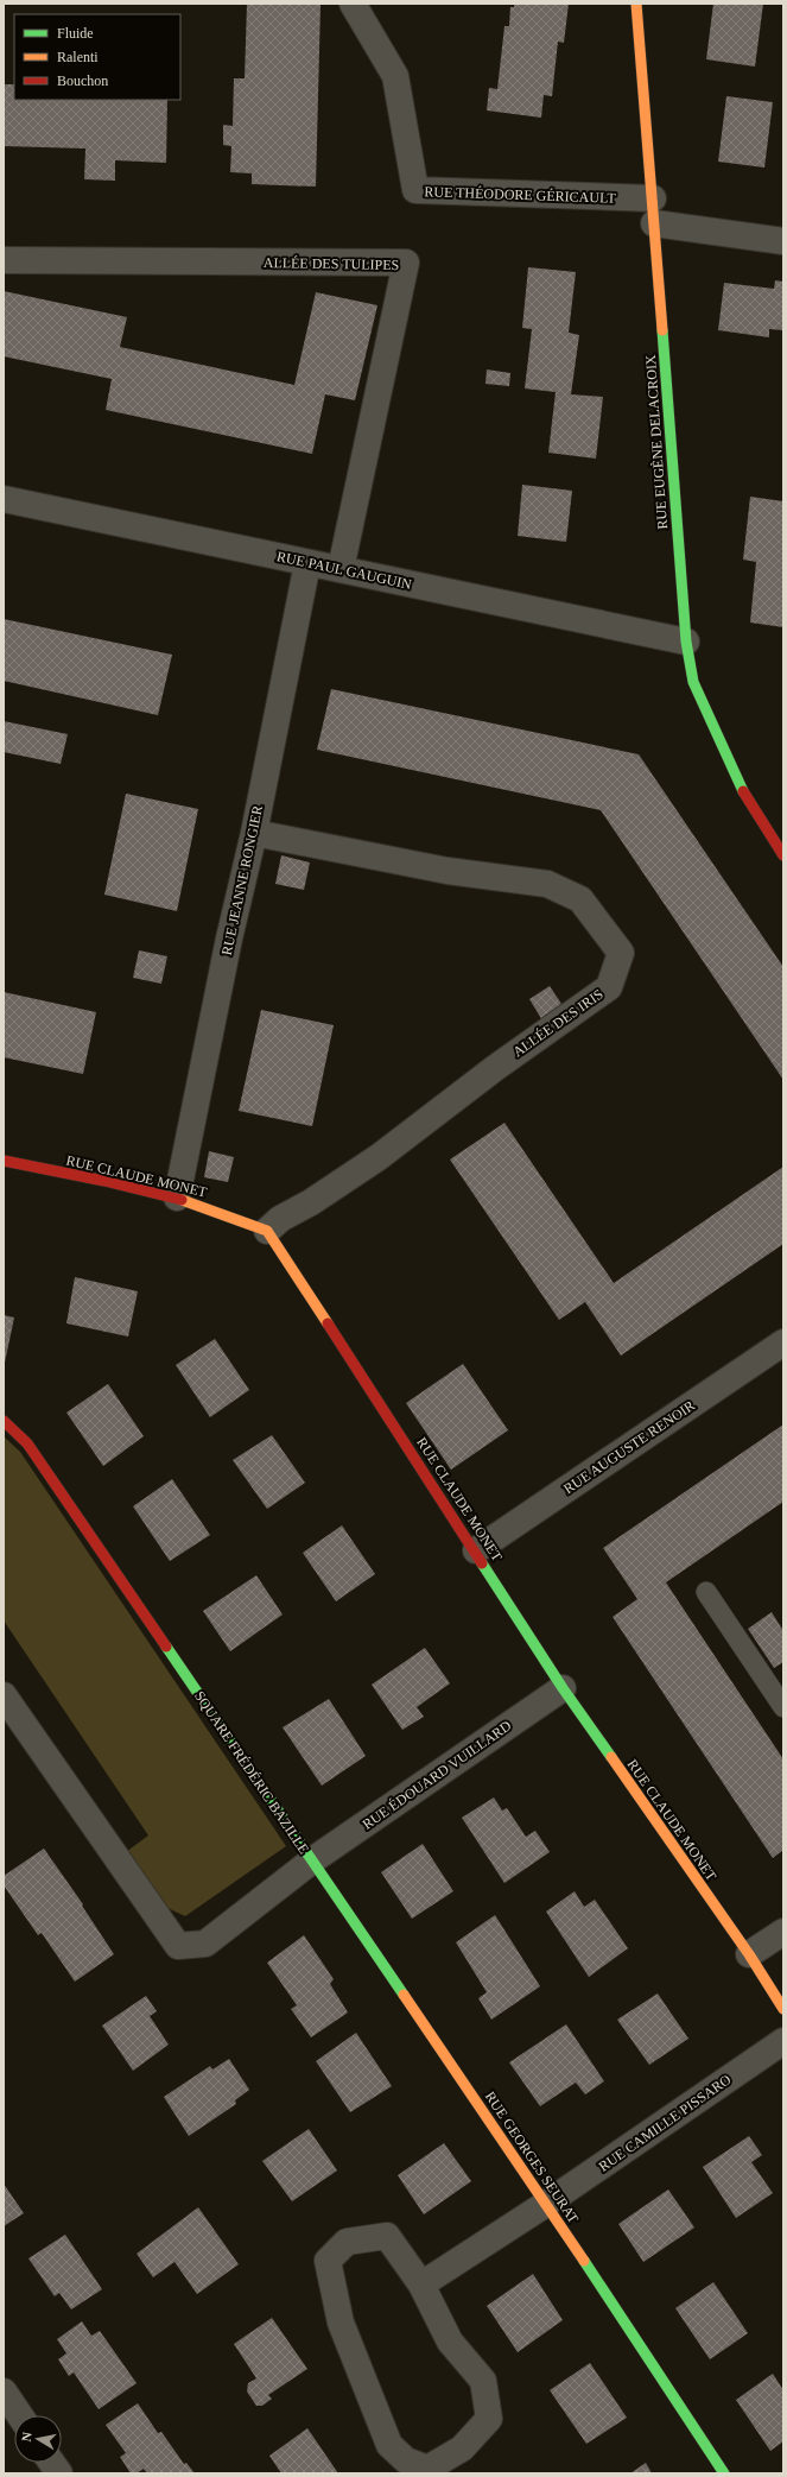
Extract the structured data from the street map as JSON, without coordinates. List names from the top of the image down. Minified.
{"streets":{"street":["RUE THÉODORE GÉRICAULT","ALLÉE DES TULIPES","RUE EUGÈNE DELACROIX","RUE PAUL GAUGUIN","RUE JEANNE RONGIER","ALLÉE DES IRIS","RUE CLAUDE MONET","RUE AUGUSTE RENOIR","SQUARE FRÉDÉRIC BAZILLE","RUE ÉDOUARD VUILLARD","RUE CAMILLE PISSARO","RUE GEORGES SEURAT"]},"crossings":[["RUE THÉODORE GÉRICAULT","RUE EUGÈNE DELACROIX"],["ALLÉE DES TULIPES","RUE PAUL GAUGUIN"],["RUE EUGÈNE DELACROIX","RUE PAUL GAUGUIN"],["RUE PAUL GAUGUIN","RUE JEANNE RONGIER"],["RUE JEANNE RONGIER","ALLÉE DES IRIS"],["RUE JEANNE RONGIER","RUE CLAUDE MONET"],["ALLÉE DES IRIS","RUE CLAUDE MONET"],["RUE CLAUDE MONET","RUE AUGUSTE RENOIR"],["RUE CLAUDE MONET","RUE ÉDOUARD VUILLARD"],["SQUARE FRÉDÉRIC BAZILLE","RUE ÉDOUARD VUILLARD"],["SQUARE FRÉDÉRIC BAZILLE","RUE GEORGES SEURAT"],["RUE ÉDOUARD VUILLARD","RUE GEORGES SEURAT"],["RUE CAMILLE PISSARO","RUE GEORGES SEURAT"]],"legend":["Fluide","Ralenti","Bouchon"],"north":"left"}
